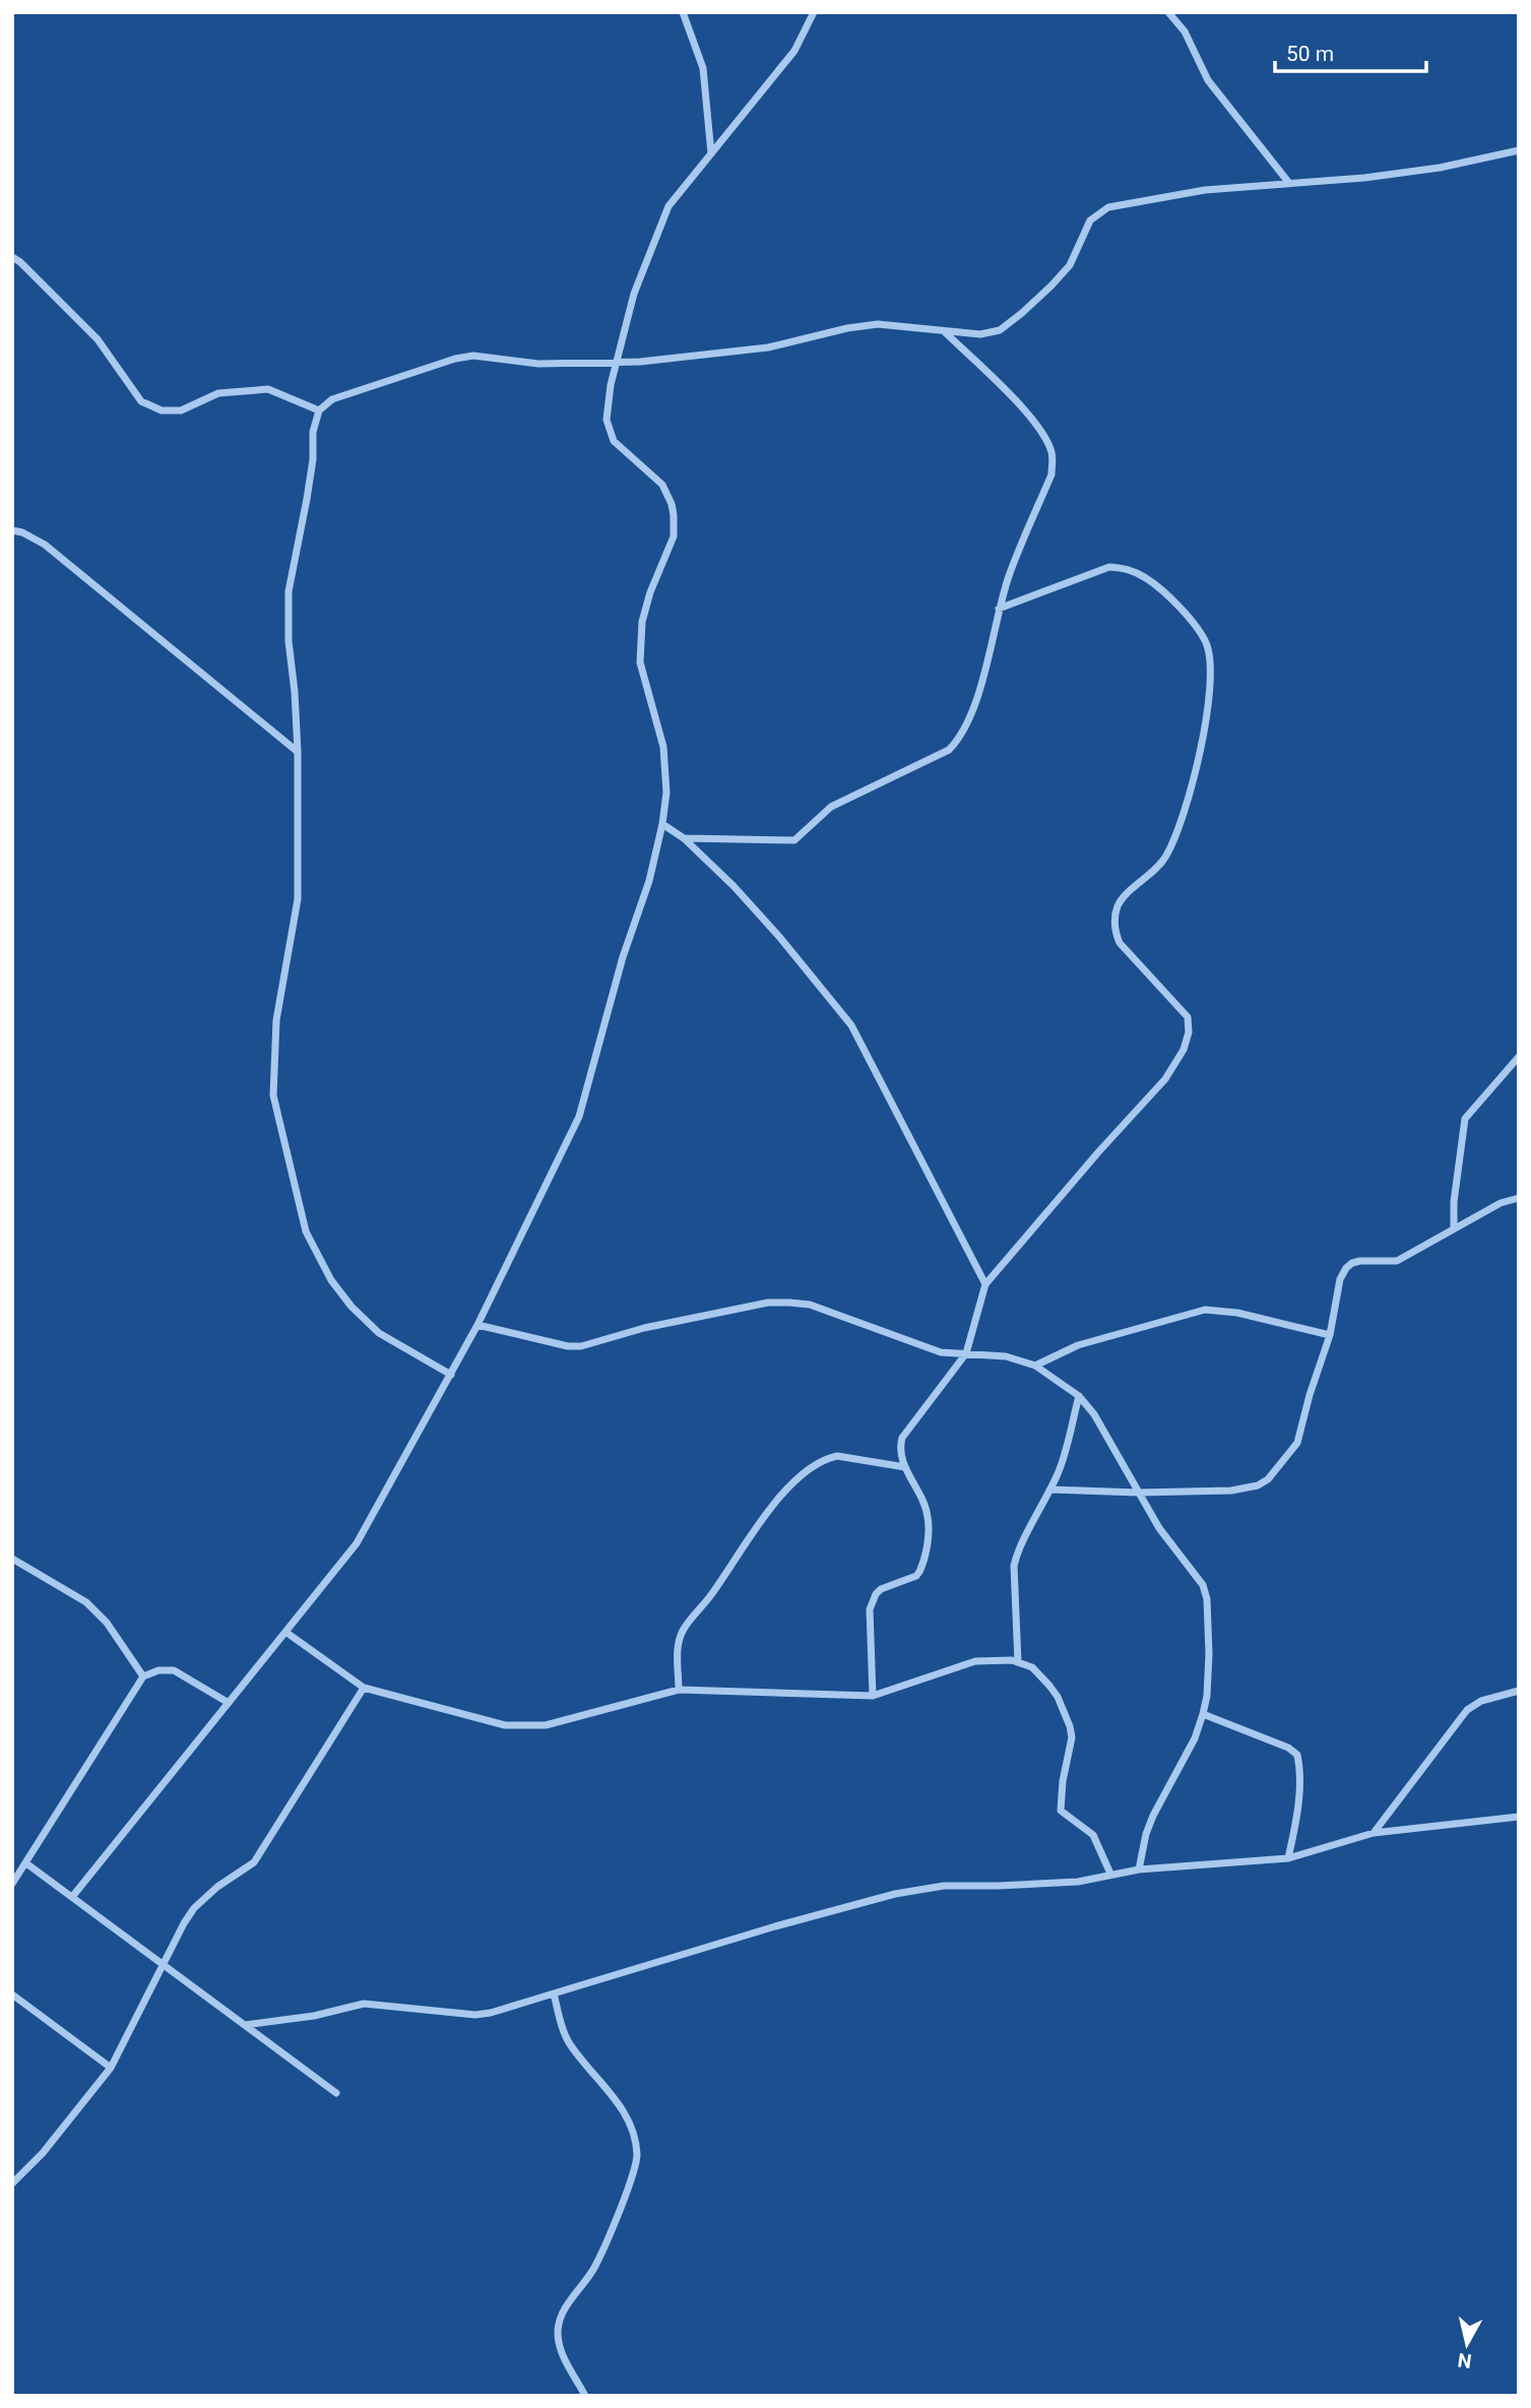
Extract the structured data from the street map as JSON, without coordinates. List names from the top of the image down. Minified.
{"scale_bar":"50 m","north":"bottom"}
